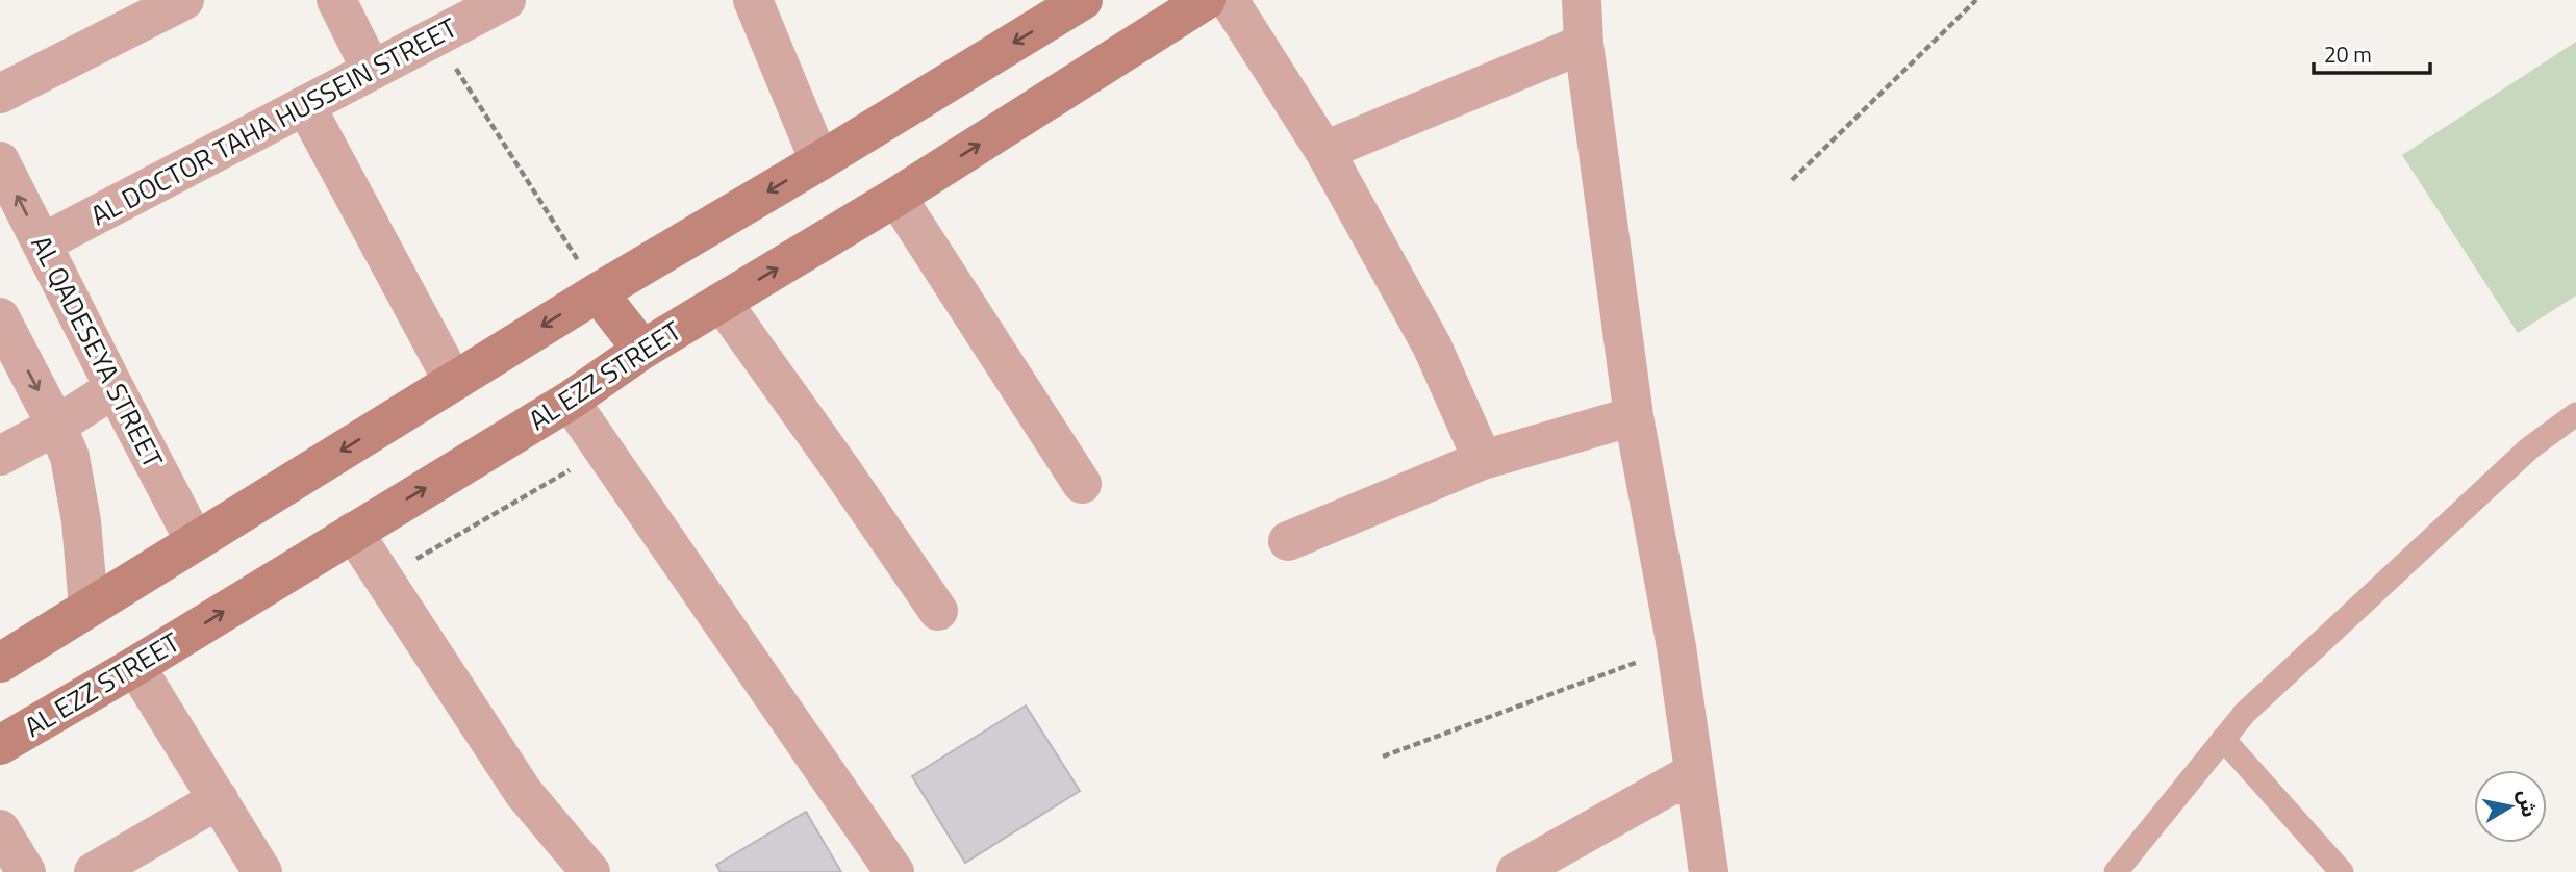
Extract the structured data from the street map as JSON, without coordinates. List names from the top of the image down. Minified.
{"streets":{"main road":["AL EZZ STREET"],"street":["AL DOCTOR TAHA HUSSEIN STREET","AL QADESEYA STREET"]},"crossings":[["AL DOCTOR TAHA HUSSEIN STREET","AL QADESEYA STREET"]],"scale_bar":"20 m","north":"right"}
